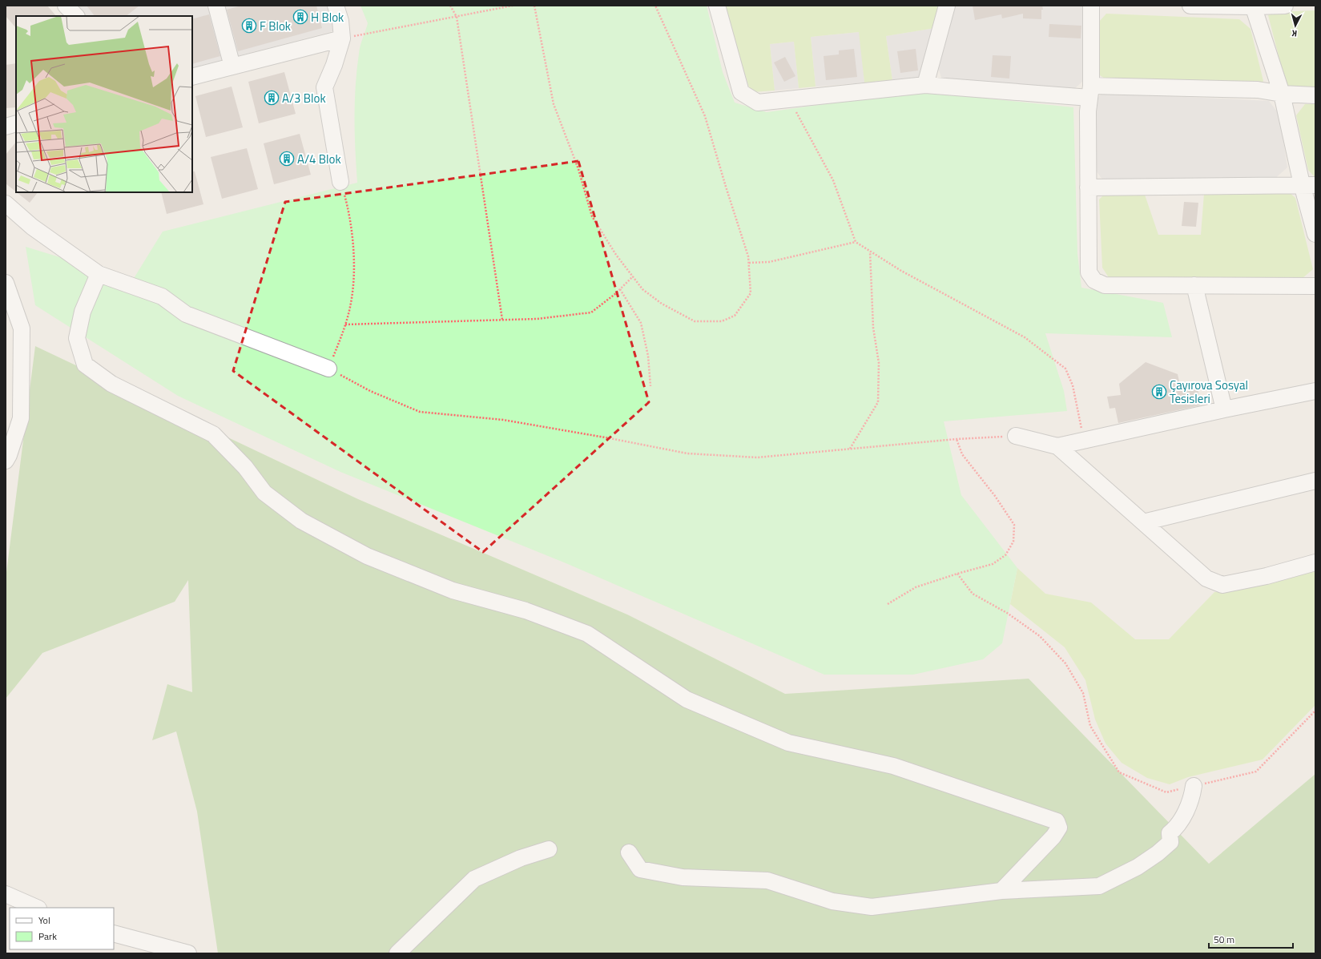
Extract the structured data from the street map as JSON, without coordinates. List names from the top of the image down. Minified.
{"places":{"building":["H Blok","F Blok","A/3 Blok","A/4 Blok","Çayırova Sosyal Tesisleri"]},"legend":["Yol","Park"],"scale_bar":"50 m","north":"bottom"}
